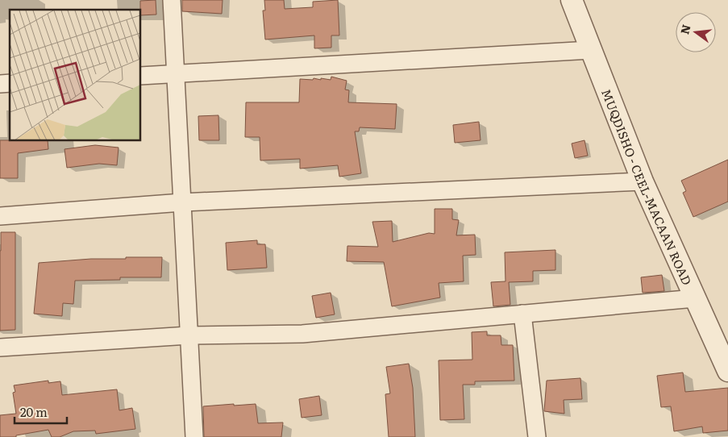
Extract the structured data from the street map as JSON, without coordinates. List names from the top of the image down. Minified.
{"streets":{"street":["MUQDISHO - CEEL-MACAAN ROAD"]},"scale_bar":"20 m","north":"left"}
